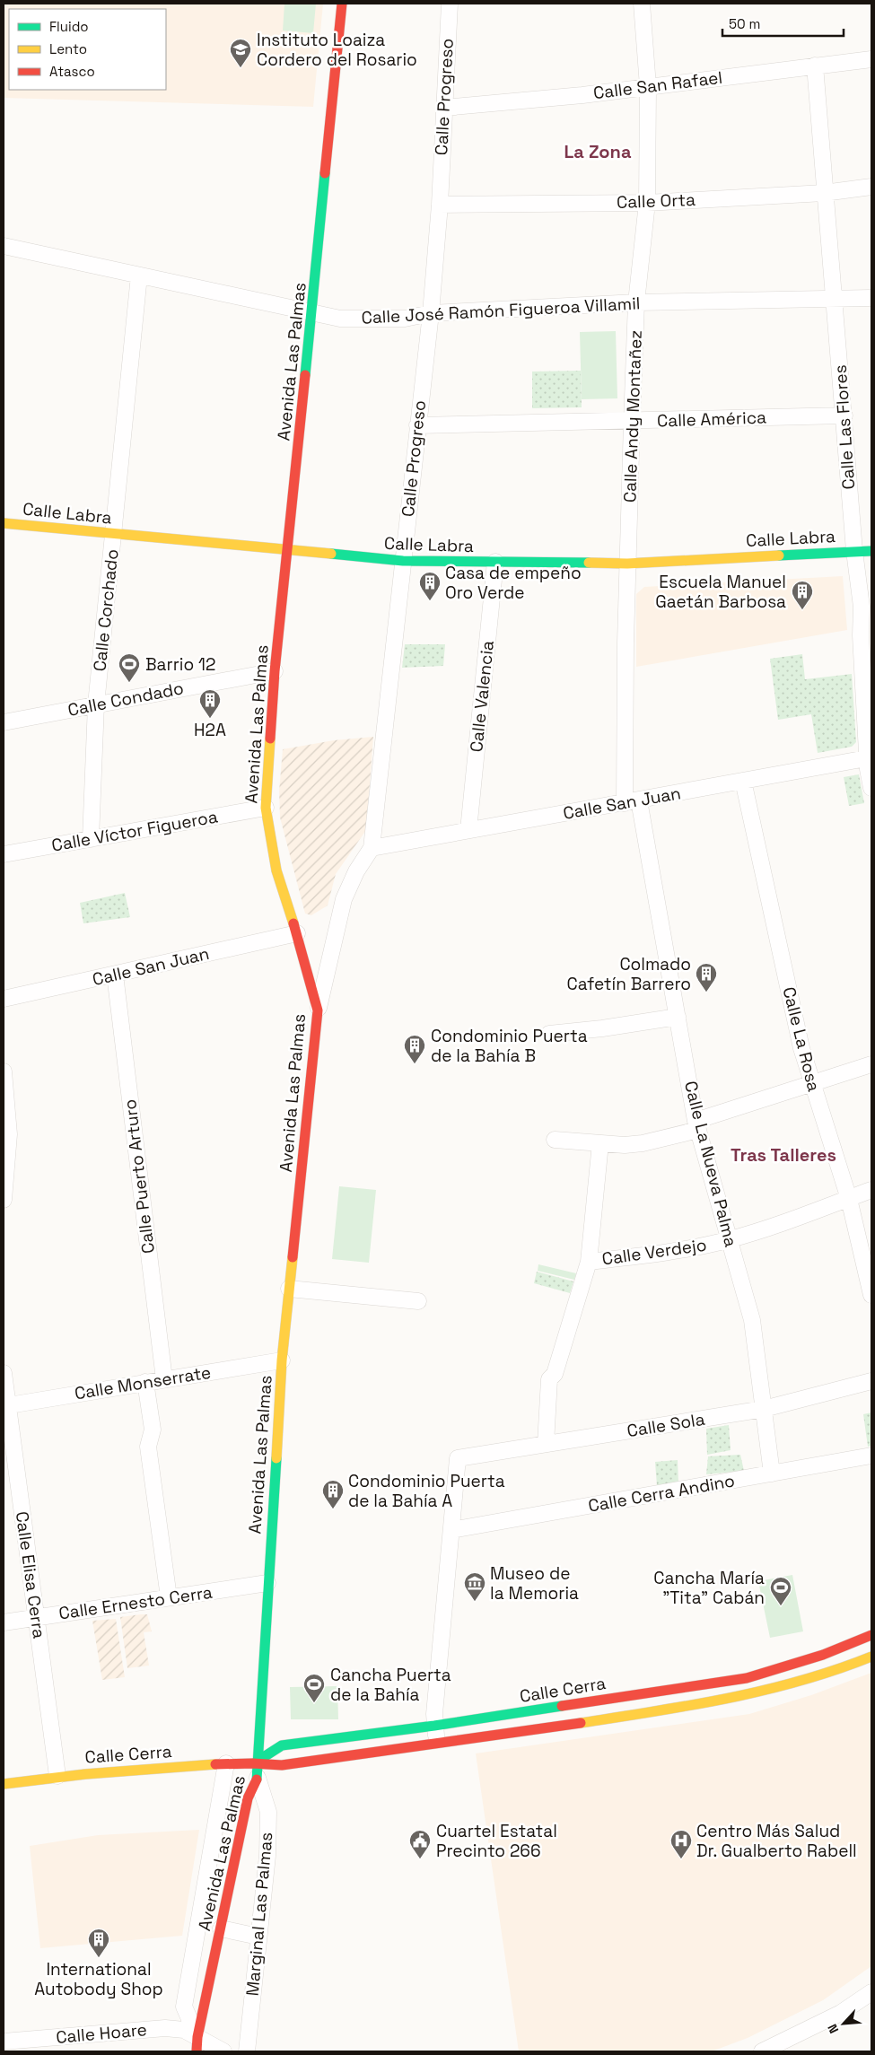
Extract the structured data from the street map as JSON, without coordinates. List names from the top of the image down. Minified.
{"streets":{"street":["Calle San Rafael","Calle Progreso","Calle Orta","Calle José Ramón Figueroa Villamil","Avenida Las Palmas","Calle Andy Montañez","Calle América","Calle Las Flores","Calle Labra","Calle Corchado","Calle Valencia","Calle Condado","Calle San Juan","Calle Víctor Figueroa","Calle La Rosa","Calle La Nueva Palma","Calle Puerto Arturo","Calle Verdejo","Calle Monserrate","Calle Sola","Calle Cerra Andino","Calle Elisa Cerra","Calle Ernesto Cerra","Calle Cerra","Marginal Las Palmas","Calle Hoare"]},"crossings":[["Calle San Rafael","Calle Progreso"],["Calle San Rafael","Calle Andy Montañez"],["Calle San Rafael","Calle Las Flores"],["Calle Progreso","Calle Orta"],["Calle Progreso","Calle José Ramón Figueroa Villamil"],["Calle Progreso","Avenida Las Palmas"],["Calle Progreso","Calle América"],["Calle Progreso","Calle Labra"],["Calle Progreso","Calle San Juan"],["Calle Orta","Calle Andy Montañez"],["Calle Orta","Calle Las Flores"],["Calle José Ramón Figueroa Villamil","Avenida Las Palmas"],["Calle José Ramón Figueroa Villamil","Calle Andy Montañez"],["Calle José Ramón Figueroa Villamil","Calle Las Flores"],["Calle José Ramón Figueroa Villamil","Calle Corchado"],["Avenida Las Palmas","Calle Labra"],["Avenida Las Palmas","Calle Condado"],["Avenida Las Palmas","Calle San Juan"],["Avenida Las Palmas","Calle Víctor Figueroa"],["Avenida Las Palmas","Calle Monserrate"],["Avenida Las Palmas","Calle Ernesto Cerra"],["Avenida Las Palmas","Calle Cerra"],["Avenida Las Palmas","Marginal Las Palmas"],["Avenida Las Palmas","Calle Hoare"],["Calle Andy Montañez","Calle América"],["Calle Andy Montañez","Calle Labra"],["Calle Andy Montañez","Calle San Juan"],["Calle Andy Montañez","Calle La Nueva Palma"],["Calle América","Calle Las Flores"],["Calle Las Flores","Calle Labra"],["Calle Las Flores","Calle San Juan"],["Calle Labra","Calle Corchado"],["Calle Labra","Calle Valencia"],["Calle Corchado","Calle Condado"],["Calle Corchado","Calle Víctor Figueroa"],["Calle Valencia","Calle San Juan"],["Calle San Juan","Calle La Rosa"],["Calle San Juan","Calle La Nueva Palma"],["Calle San Juan","Calle Puerto Arturo"],["Calle La Rosa","Calle Verdejo"],["Calle La Nueva Palma","Calle Verdejo"],["Calle La Nueva Palma","Calle Sola"],["Calle La Nueva Palma","Calle Cerra Andino"],["Calle Puerto Arturo","Calle Monserrate"],["Calle Monserrate","Calle Elisa Cerra"],["Calle Sola","Calle Cerra Andino"],["Calle Elisa Cerra","Calle Ernesto Cerra"],["Calle Elisa Cerra","Calle Cerra"]],"districts":["La Zona","Tras Talleres"],"places":{"school or university":["Instituto Loaiza Cordero del Rosario"],"building":["Casa de empeño Oro Verde","Escuela Manuel Gaetán Barbosa","H2A","Colmado Cafetín Barrero","Condominio Puerta de la Bahía B","Condominio Puerta de la Bahía A","International Autobody Shop"],"sports":["Barrio 12","Cancha María \"Tita\" Cabán","Cancha Puerta de la Bahía"],"museum":["Museo de la Memoria"],"public building":["Cuartel Estatal Precinto 266"],"hospital":["Centro Más Salud Dr. Gualberto Rabell"]},"legend":["Fluido","Lento","Atasco"],"scale_bar":"50 m","north":"bottom left"}
